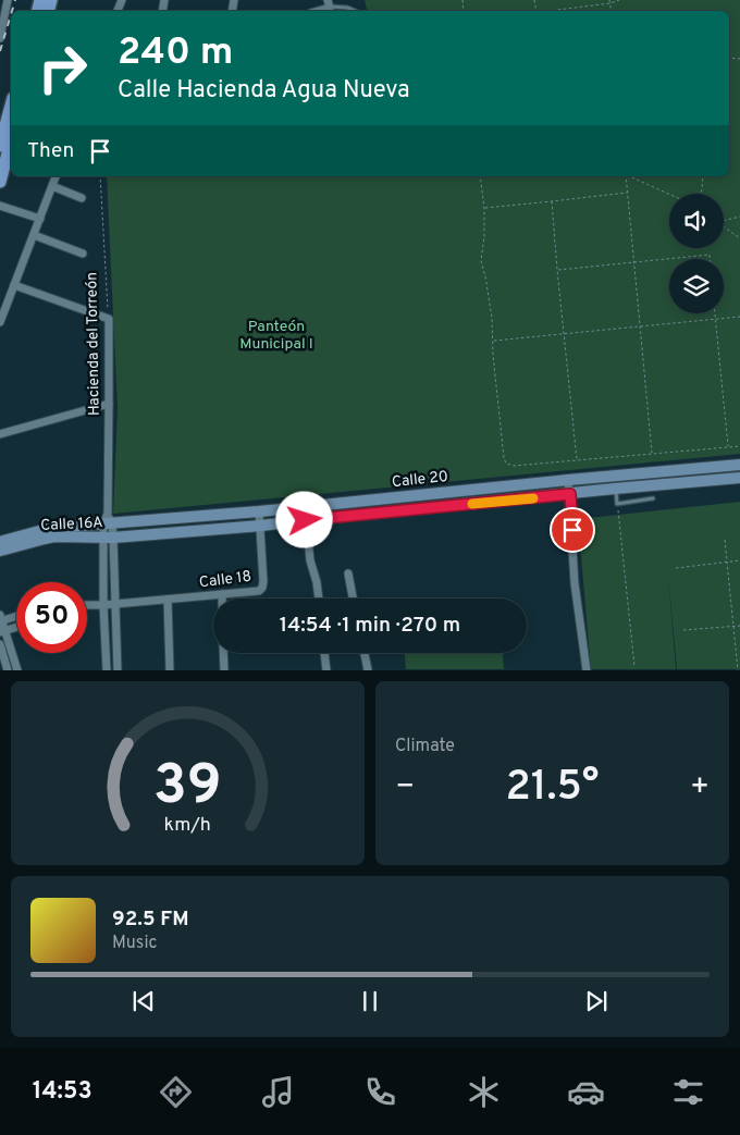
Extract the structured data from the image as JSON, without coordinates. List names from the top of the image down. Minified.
{"streets":{"main road":["Calle 20","Calle 16A"],"street":["Hacienda del Torreón","Calle 18"]},"crossings":[["Hacienda del Torreón","Calle 20"],["Hacienda del Torreón","Calle 16A"],["Calle 20","Calle 16A"],["Calle 20","Calle 18"]],"parks":["Panteón Municipal I"],"page":{"turn":["240 m","Calle Hacienda Agua Nueva"],"then":"Then","limit":"50","trip":"14:54 · 1 min · 270 m","tile":"Climate","heat":["−","21.5°","+"],"song":["92.5 FM","Music"],"tabs":"14:53","gauge":["39","km/h"]}}
